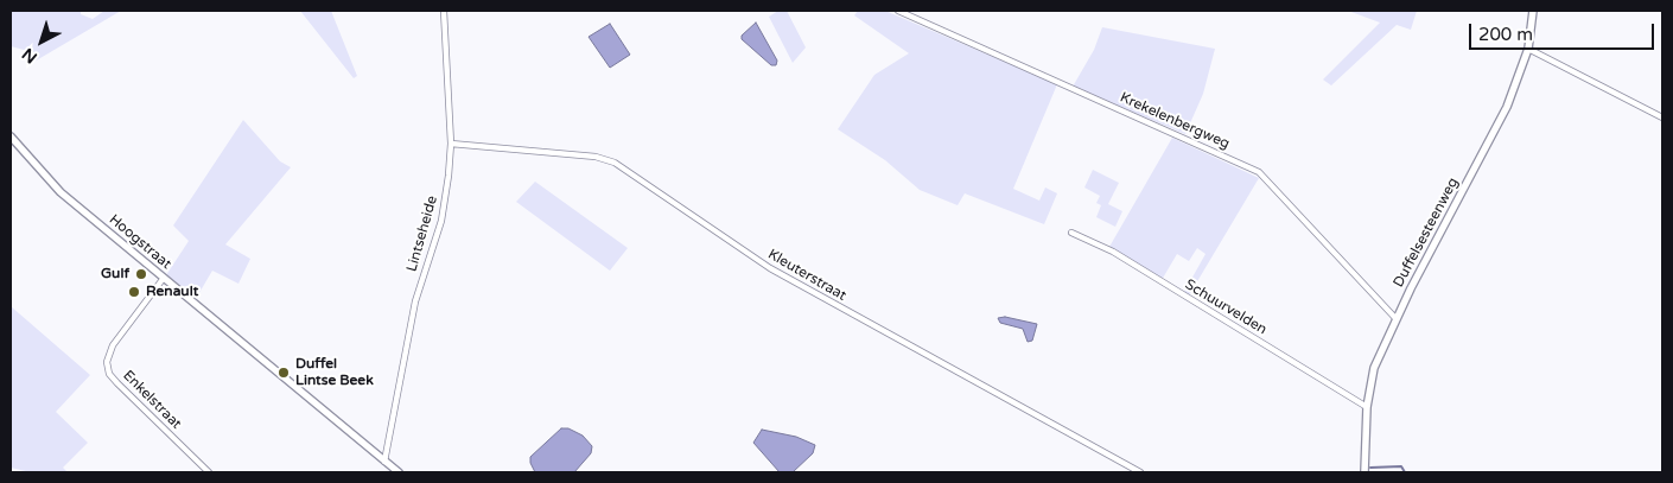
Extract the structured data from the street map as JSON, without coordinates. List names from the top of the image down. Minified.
{"streets":{"street":["Krekelenbergweg","Duffelsesteenweg","Lintseheide","Hoogstraat","Kleuterstraat","Schuurvelden","Enkelstraat"]},"crossings":[["Krekelenbergweg","Duffelsesteenweg"],["Duffelsesteenweg","Schuurvelden"],["Lintseheide","Hoogstraat"],["Lintseheide","Kleuterstraat"],["Hoogstraat","Enkelstraat"]],"places":["Gulf","Renault","Duffel Lintse Beek"],"scale_bar":"200 m","north":"bottom left"}
